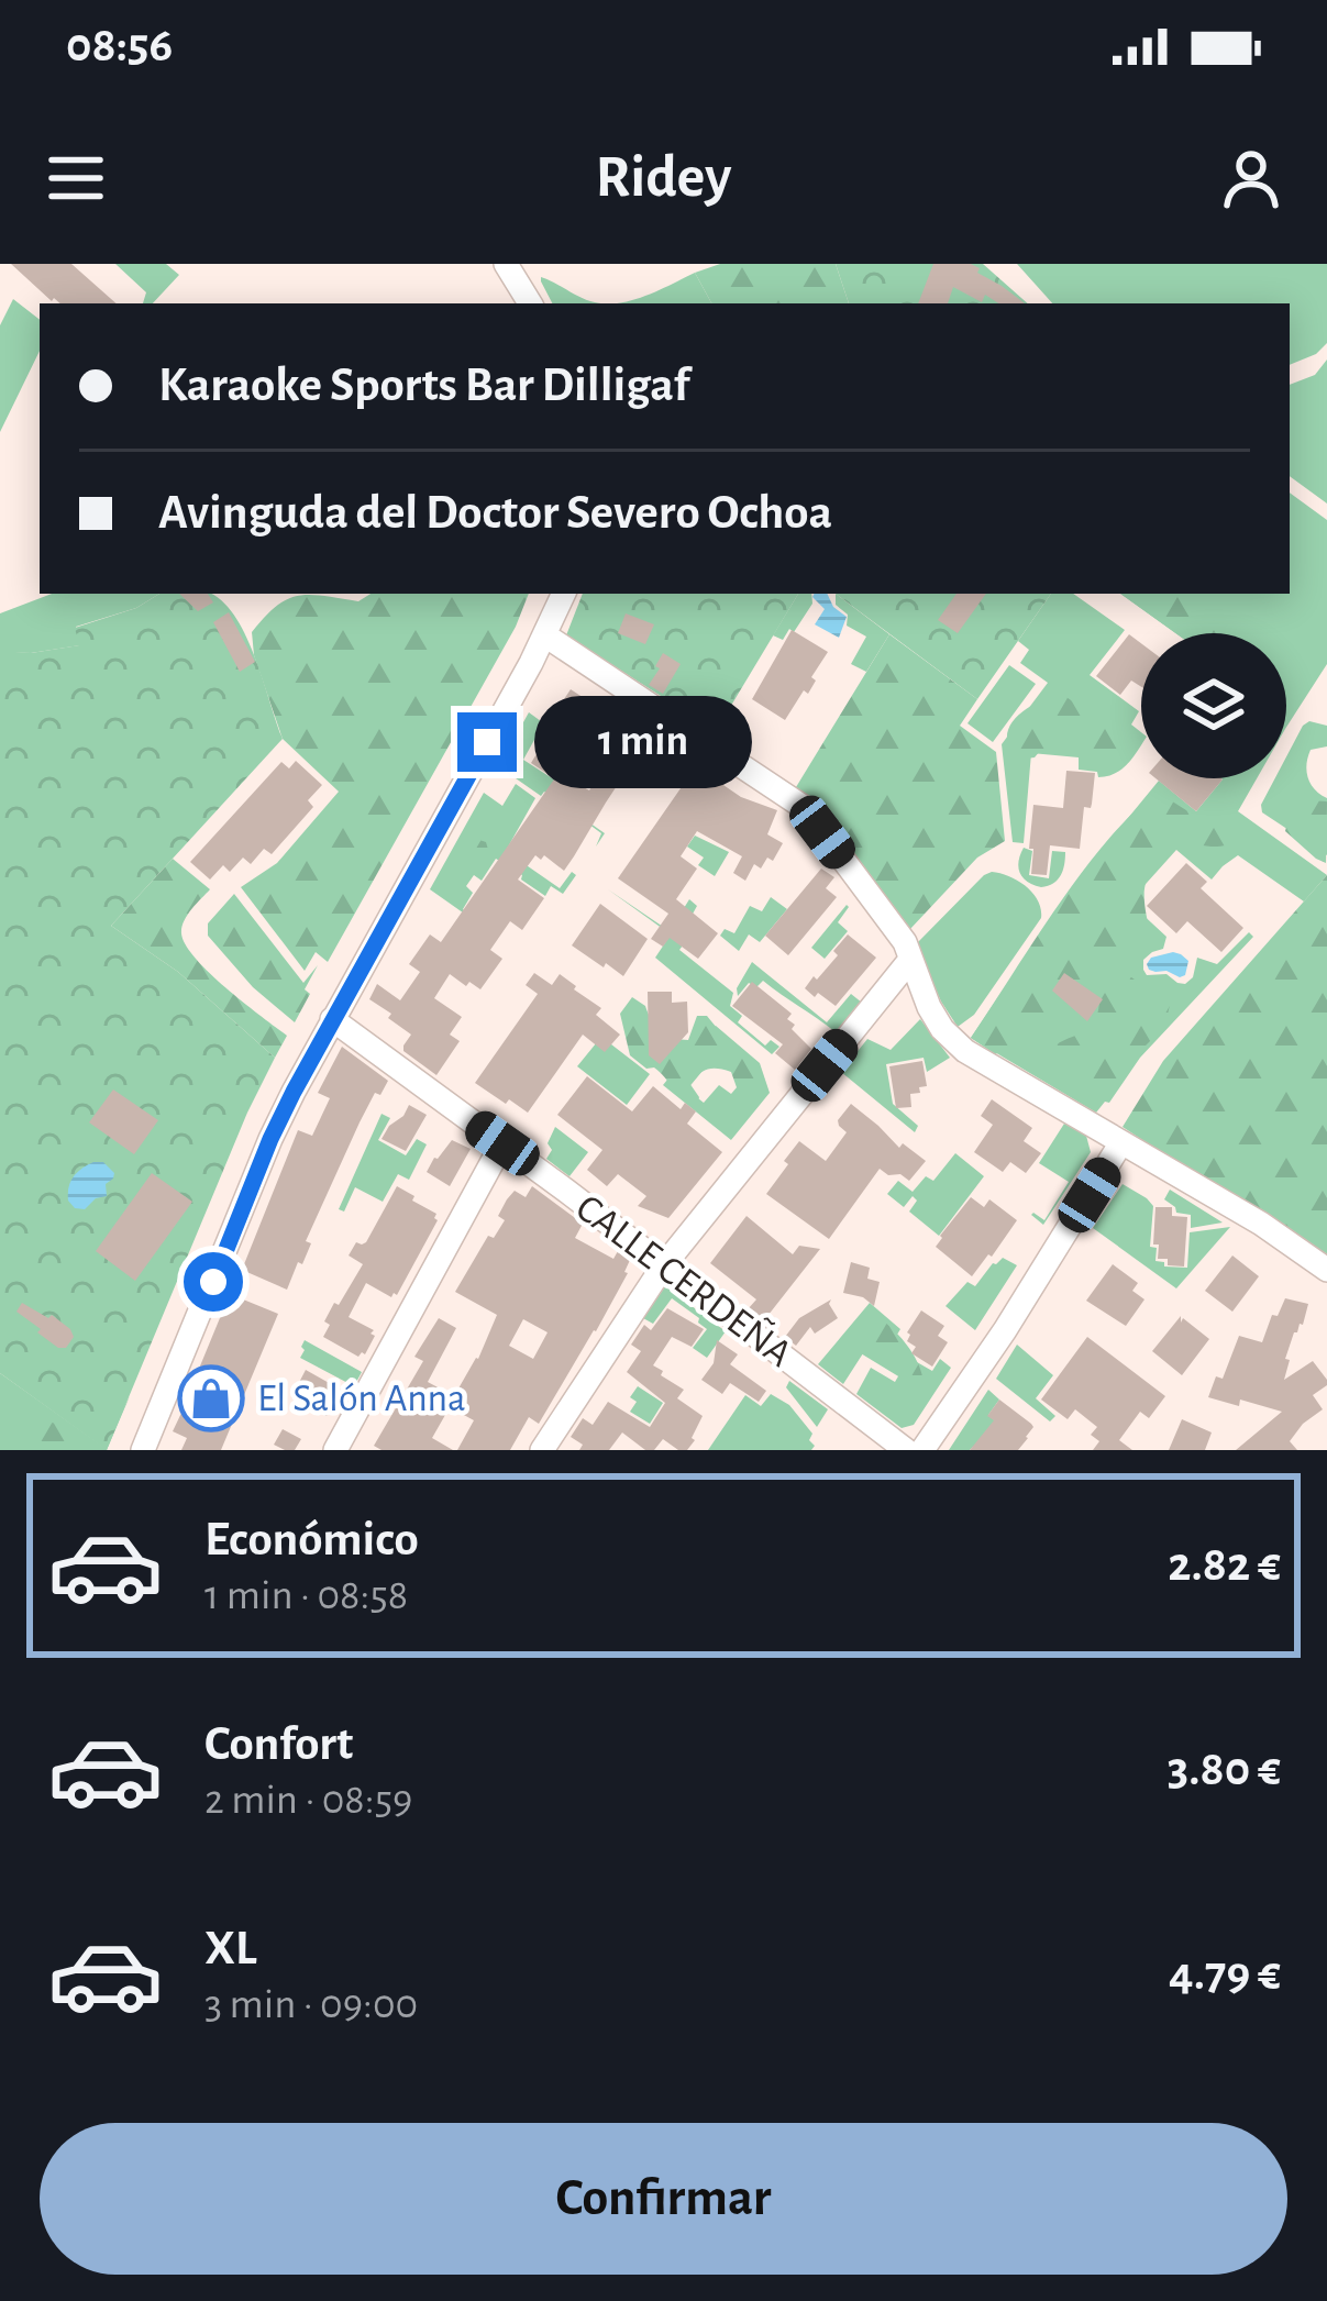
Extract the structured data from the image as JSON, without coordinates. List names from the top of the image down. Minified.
{"streets":{"street":["CALLE CERDEÑA"]},"places":{"shop":["El Salón Anna"]},"page":{"status":"08:56","header":"Ridey","banner":["Karaoke Sports Bar Dilligaf","Avinguda del Doctor Severo Ochoa"],"bubble":"1 min","list":[{"name":"Económico","note":"1 min · 08:58","value":"2.82 €"},{"name":"Confort","note":"2 min · 08:59","value":"3.80 €"},{"name":"XL","note":"3 min · 09:00","value":"4.79 €"}],"buttons":"Confirmar"}}
